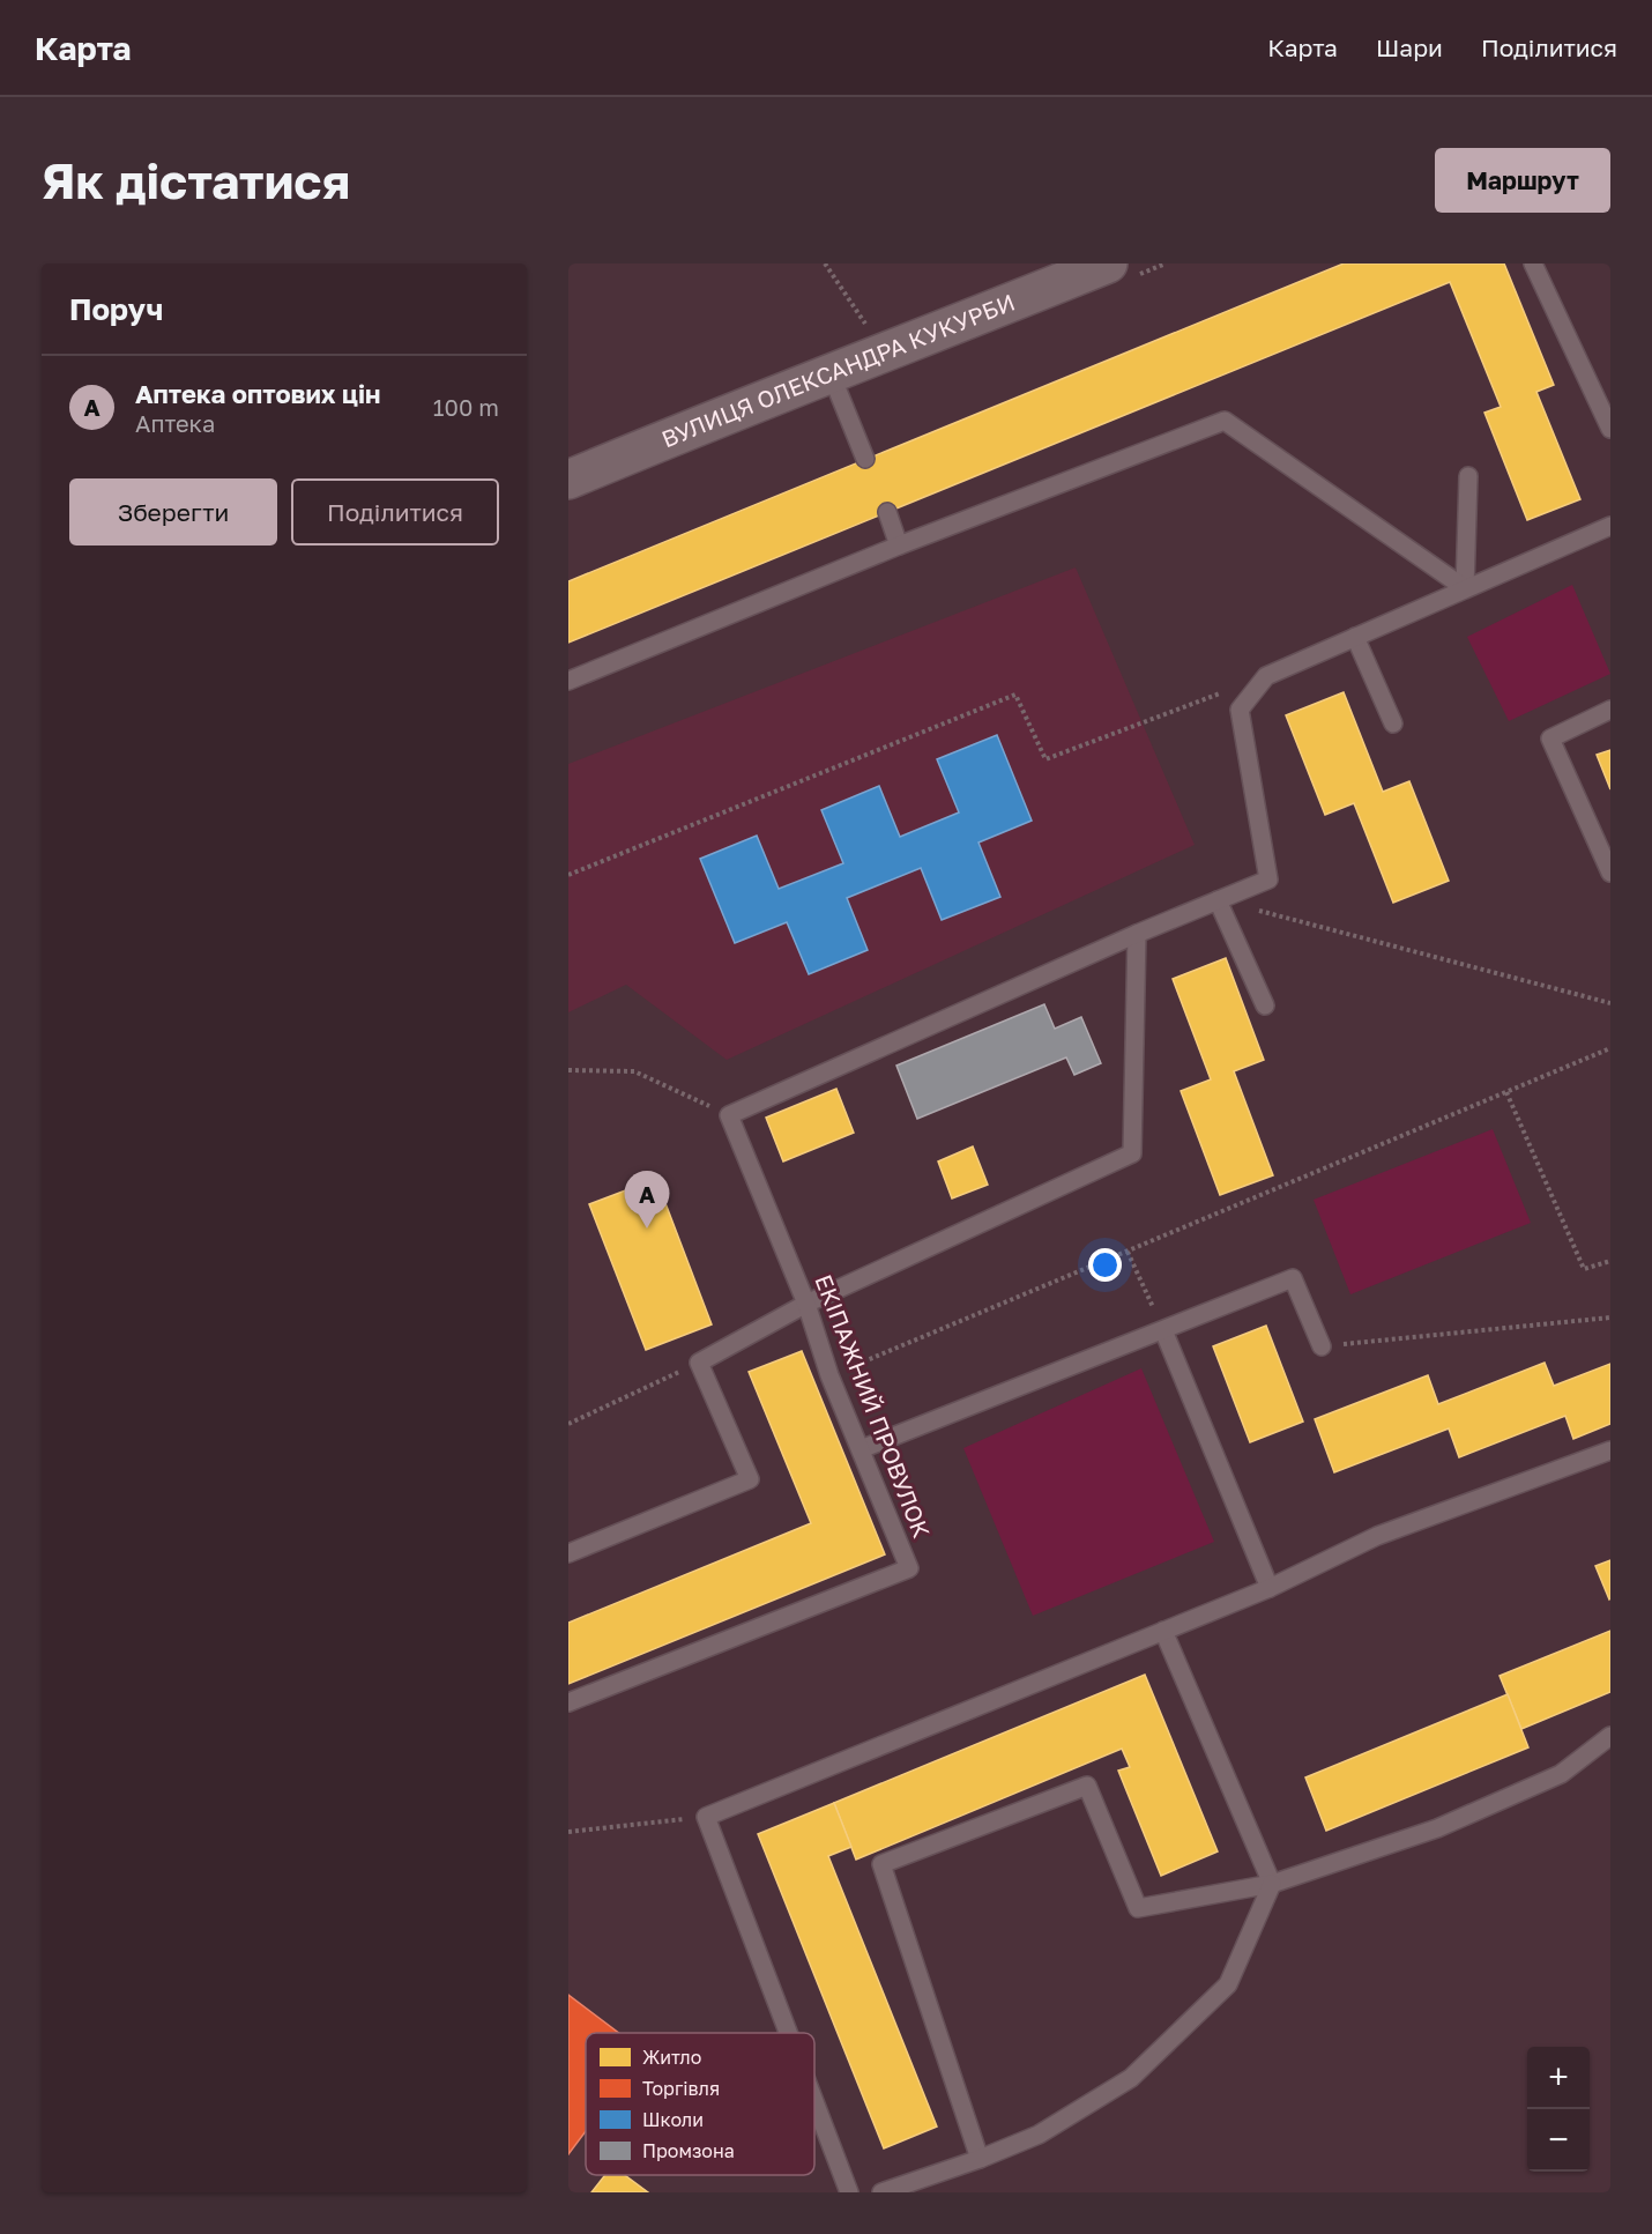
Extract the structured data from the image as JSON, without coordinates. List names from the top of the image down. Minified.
{"streets":{"street":["ВУЛИЦЯ ОЛЕКСАНДРА КУКУРБИ"],"lane":["ЕКІПАЖНИЙ ПРОВУЛОК"]},"legend":["Житло","Торгівля","Школи","Промзона"],"page":{"header":"Карта","nav":["Карта","Шари","Поділитися"],"buttons":["Маршрут",["Зберегти","Поділитися"]],"title":"Як дістатися","heading":"Поруч","list":[{"mark":"A","name":"Аптека оптових цін","note":"Аптека","value":"100 m"}],"pins":"A","map_buttons":["+","−"]}}
